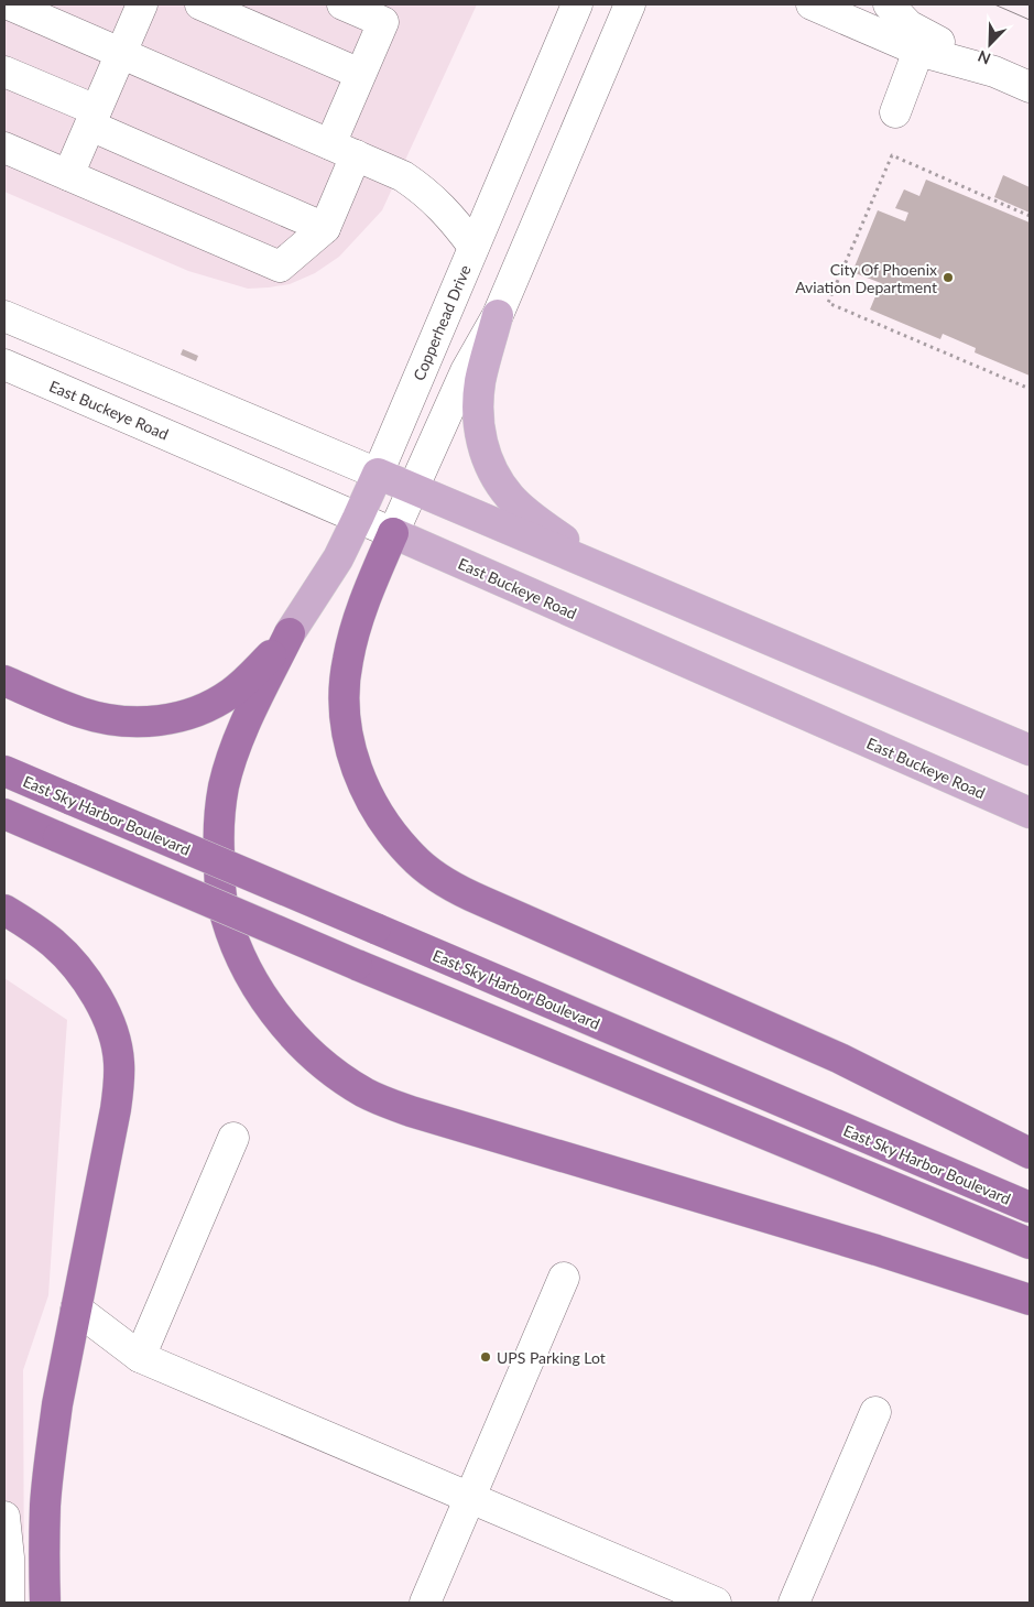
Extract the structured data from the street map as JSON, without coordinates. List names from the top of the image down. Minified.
{"streets":{"highway":["East Sky Harbor Boulevard"],"main road":["Copperhead Drive","East Buckeye Road"]},"crossings":[["Copperhead Drive","East Buckeye Road"]],"places":["City Of Phoenix Aviation Department","UPS Parking Lot"],"north":"bottom left"}
